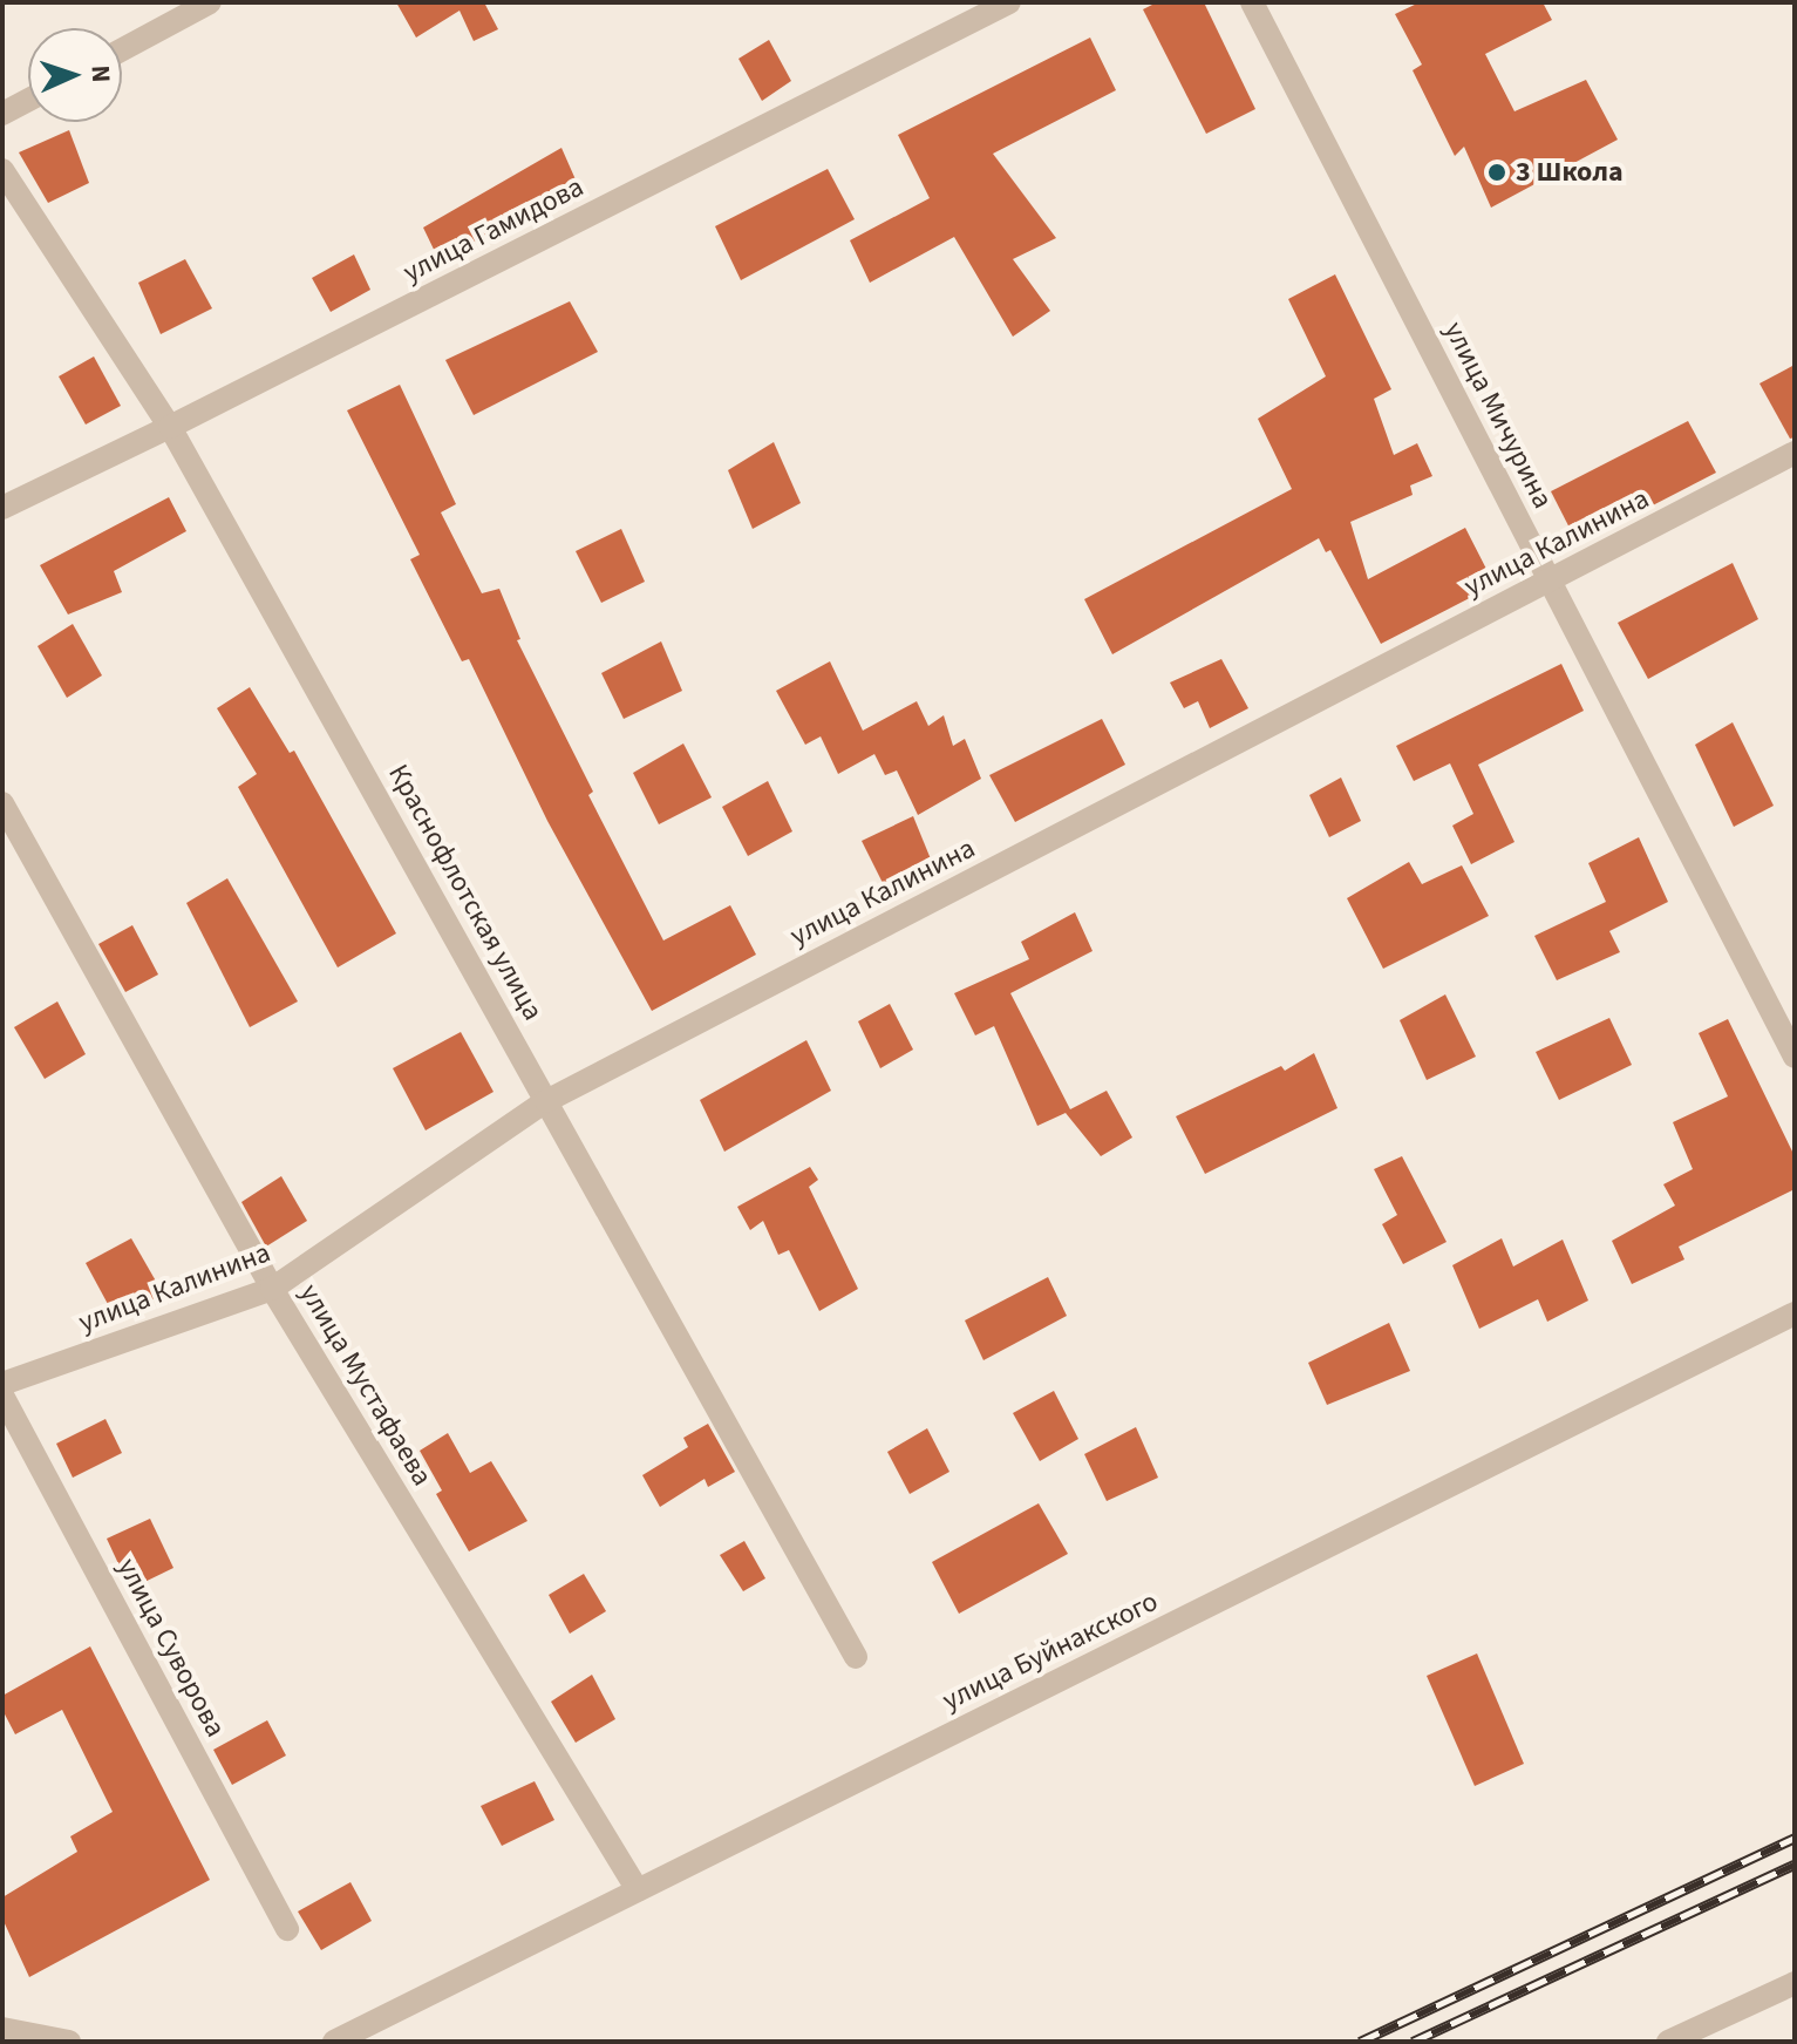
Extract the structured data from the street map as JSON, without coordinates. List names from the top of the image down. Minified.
{"streets":{"street":["улица Гамидова","улица Мичурина","улица Калинина","Краснофлотская улица","улица Мустафаева","улица Суворова","улица Буйнакского"]},"crossings":[["улица Гамидова","Краснофлотская улица"],["улица Мичурина","улица Калинина"],["улица Калинина","Краснофлотская улица"],["улица Калинина","улица Мустафаева"],["улица Мустафаева","улица Буйнакского"]],"places":["3 Школа"],"north":"right"}
